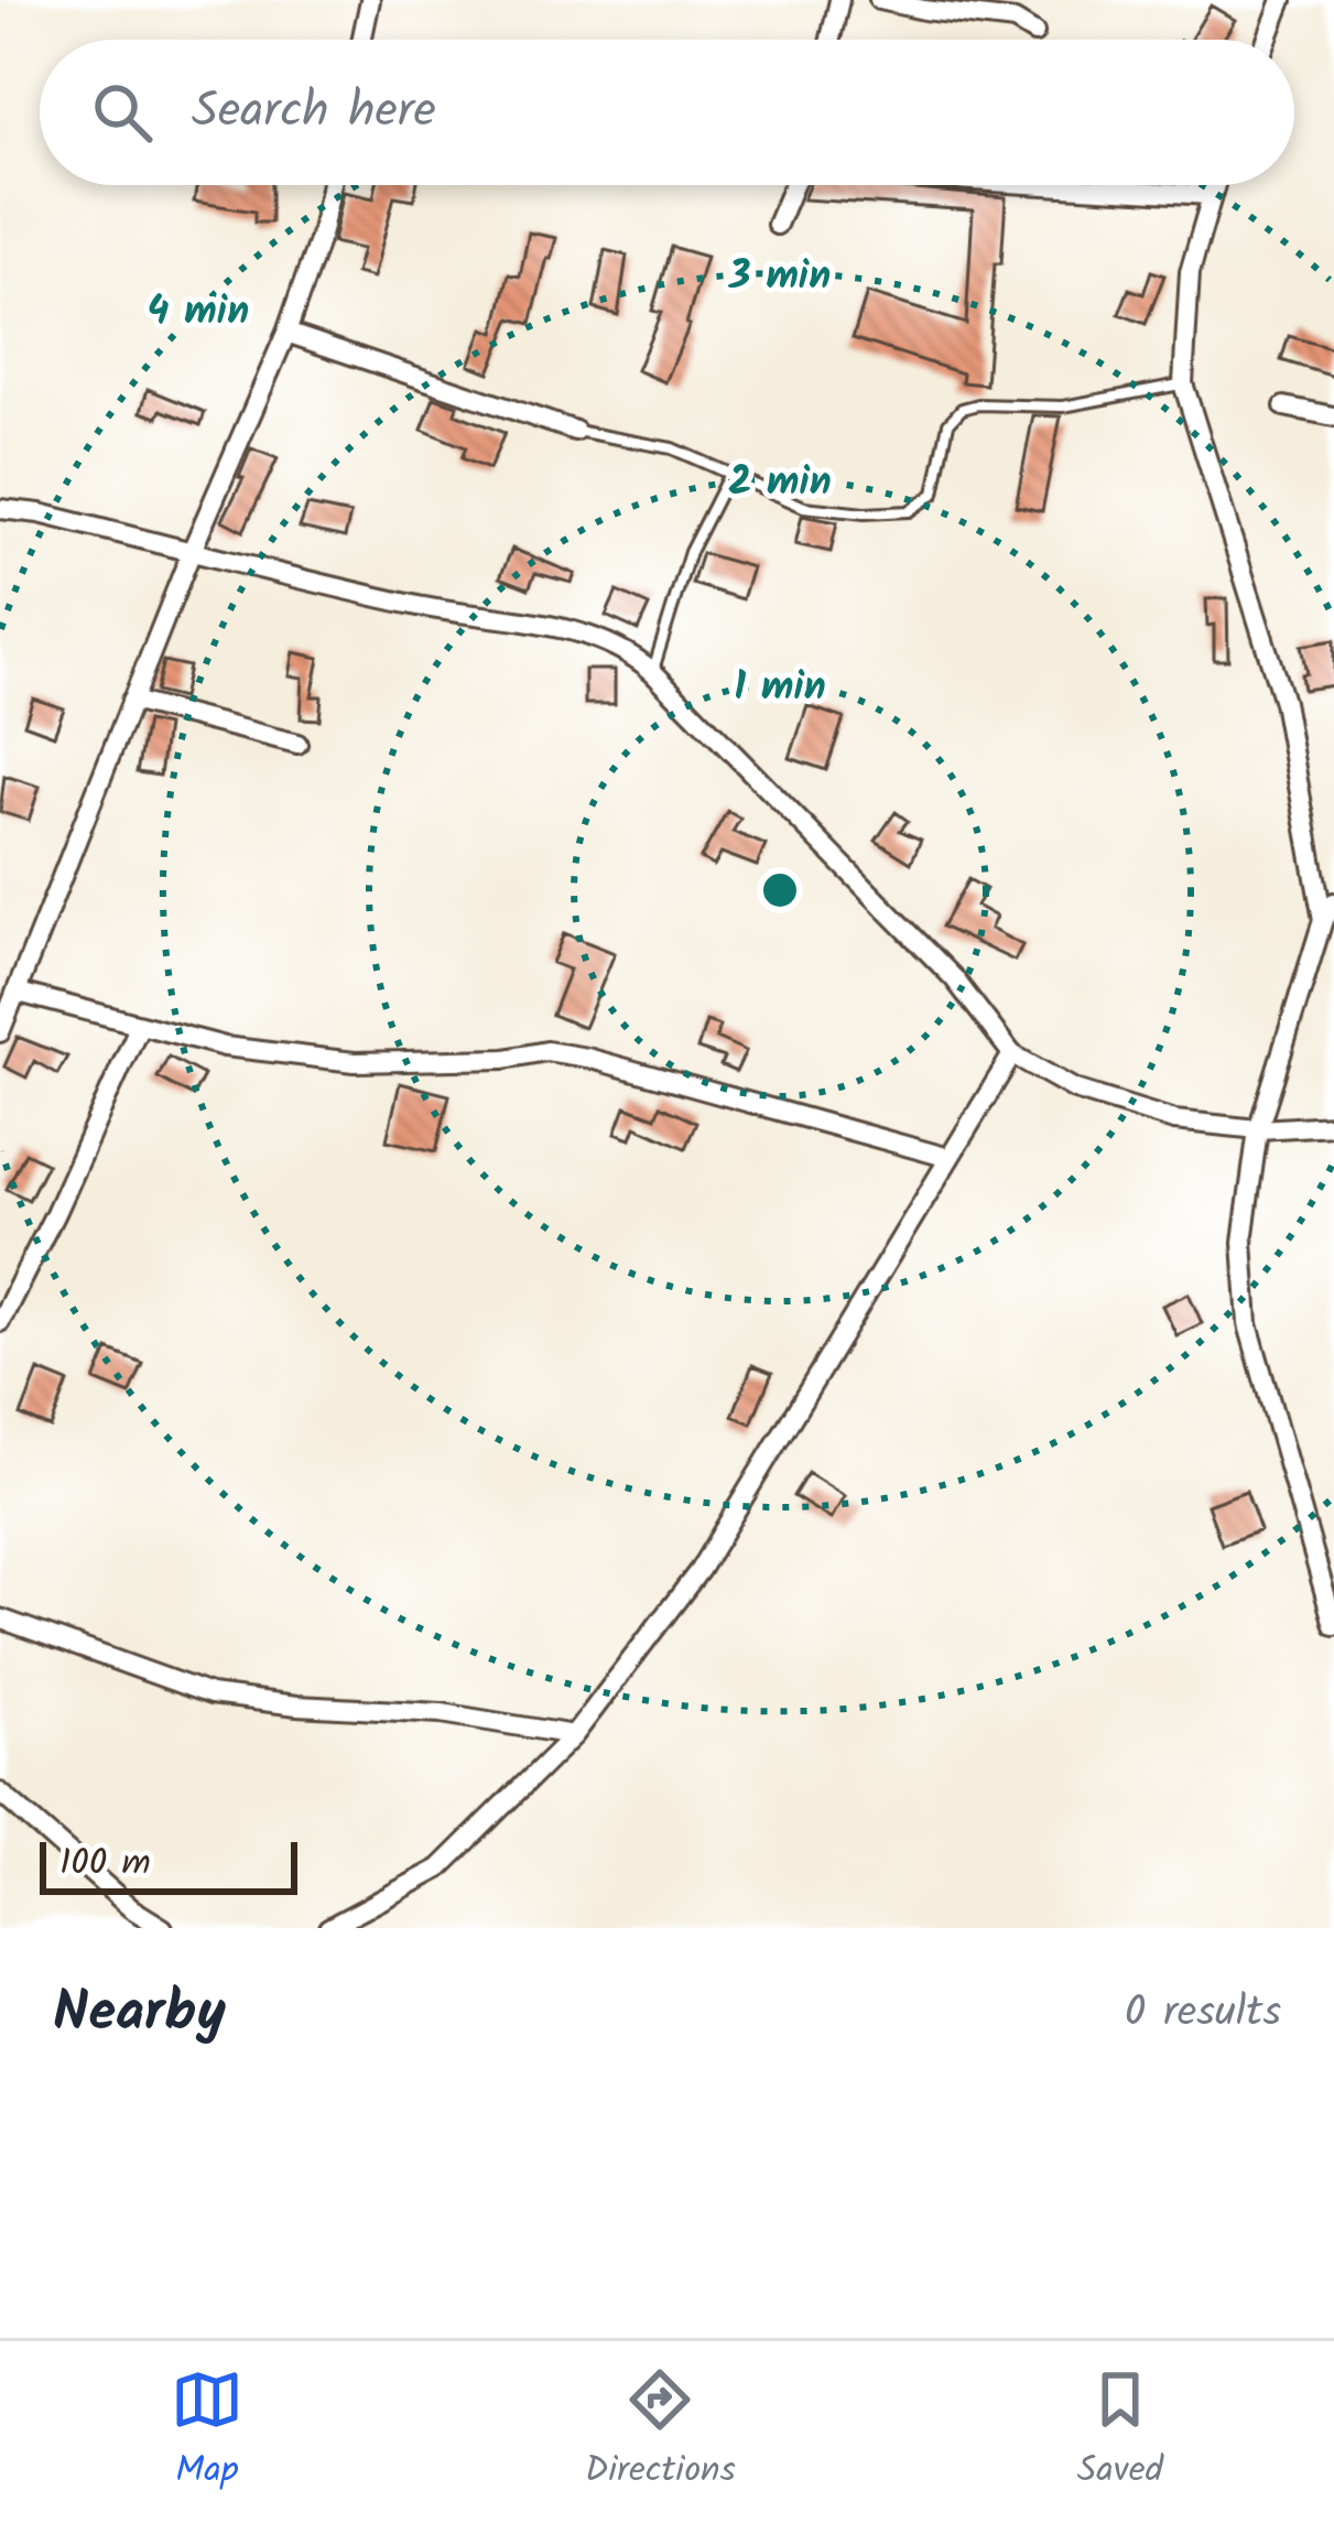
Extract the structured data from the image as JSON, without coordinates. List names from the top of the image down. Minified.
{"scale_bar":"100 m","page":{"search":"Search here","scale":"100 m","heading":["Nearby","0 results"],"nav":["Map","Directions","Saved"]},"rings":["3 min","4 min","2 min","1 min"]}
